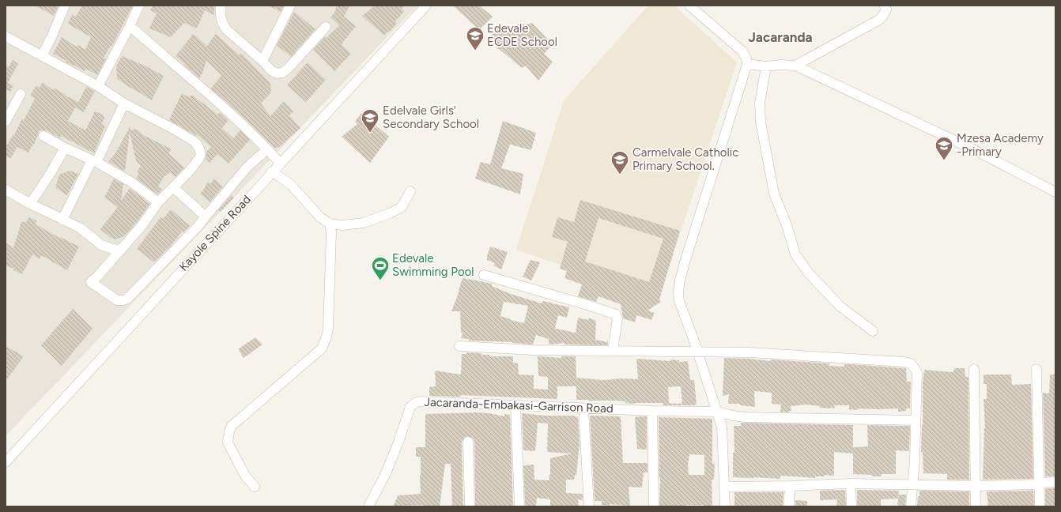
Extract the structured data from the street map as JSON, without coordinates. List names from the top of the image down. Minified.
{"streets":{"street":["Kayole Spine Road","Jacaranda-Embakasi-Garrison Road"]},"districts":["Jacaranda"],"places":{"school or university":["Edevale ECDE School","Edelvale Girls' Secondary School","Mzesa Academy -Primary","Carmelvale Catholic Primary School."],"sports":["Edevale Swimming Pool"]}}
